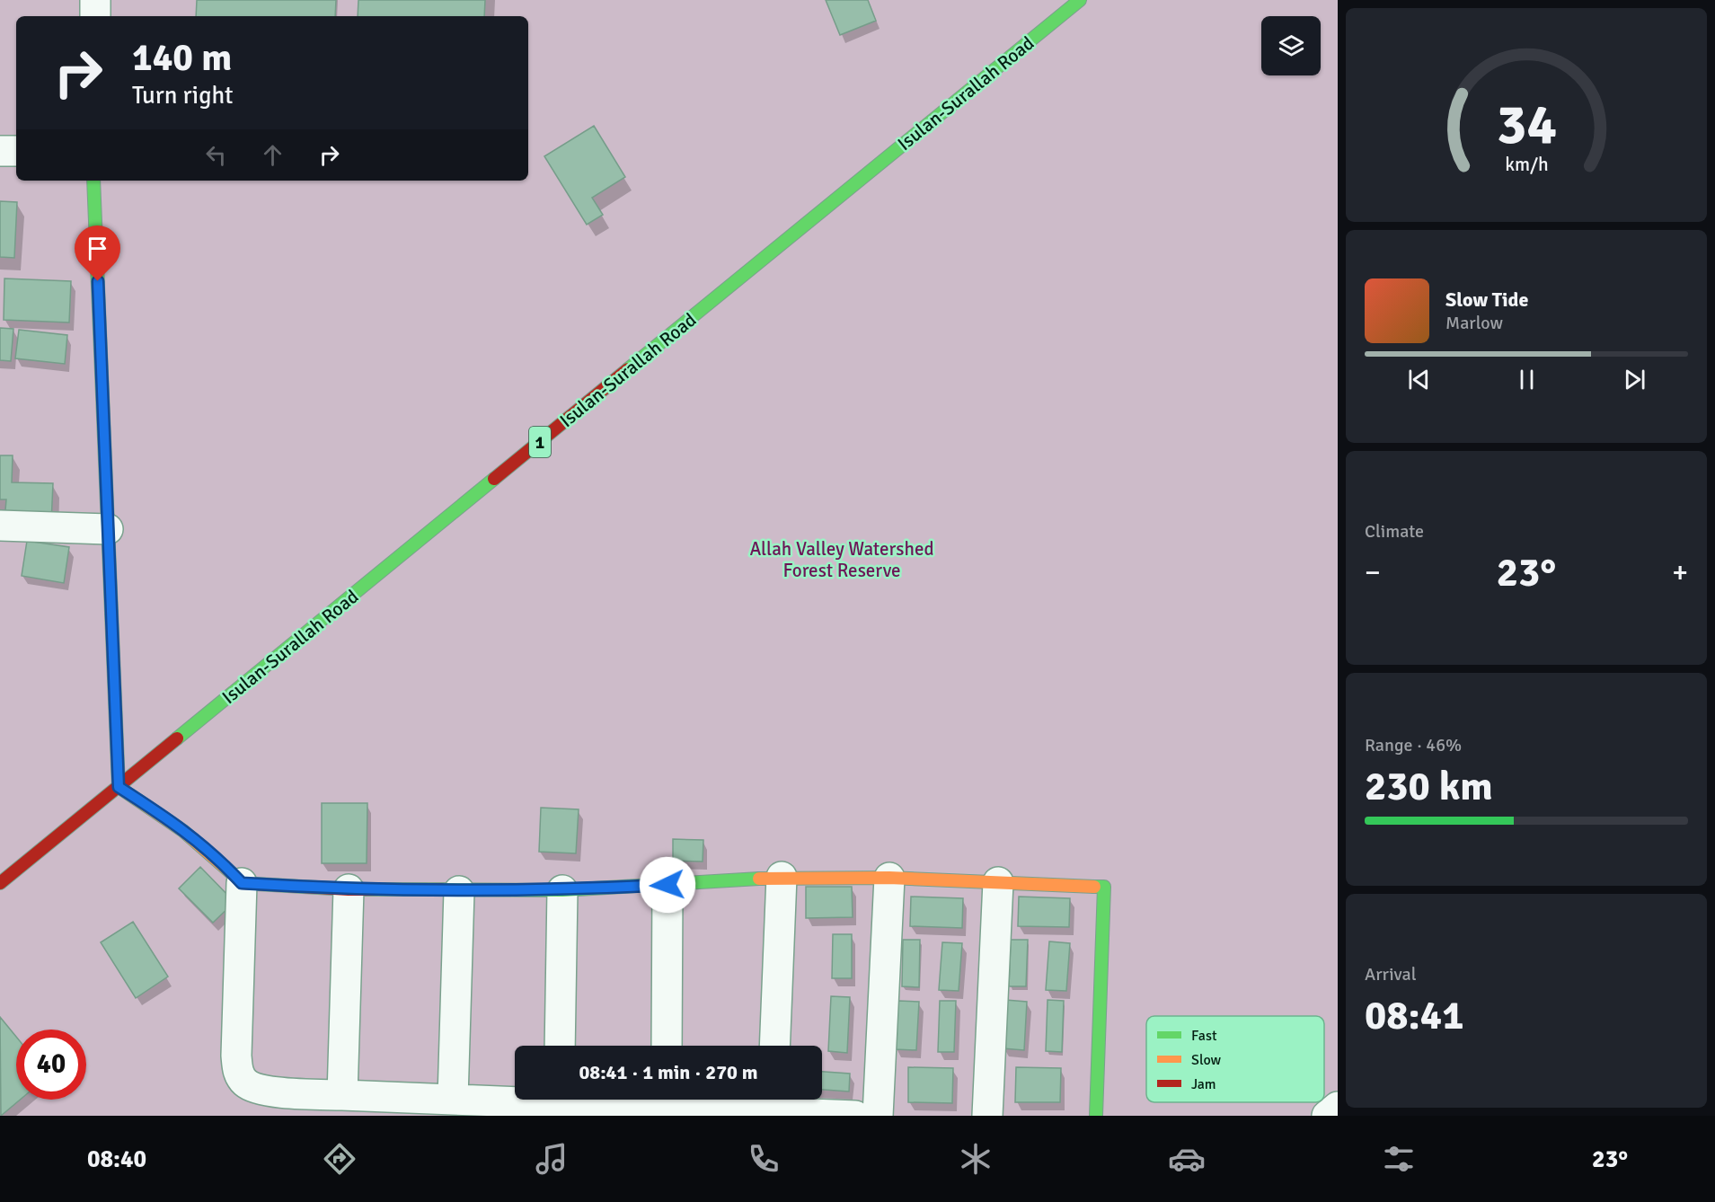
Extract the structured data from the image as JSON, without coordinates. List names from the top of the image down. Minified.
{"streets":{"main road":["Isulan-Surallah Road","1"]},"parks":["Allah Valley Watershed Forest Reserve"],"legend":["Fast","Slow","Jam"],"page":{"turn":["140 m","Turn right"],"song":["Slow Tide","Marlow"],"tile":["Climate",["Range · 46%","230 km"],["Arrival","08:41"]],"heat":["−","23°","+"],"limit":"40","trip":"08:41 · 1 min · 270 m","tabs":["08:40","23°"],"gauge":["34","km/h"]}}
